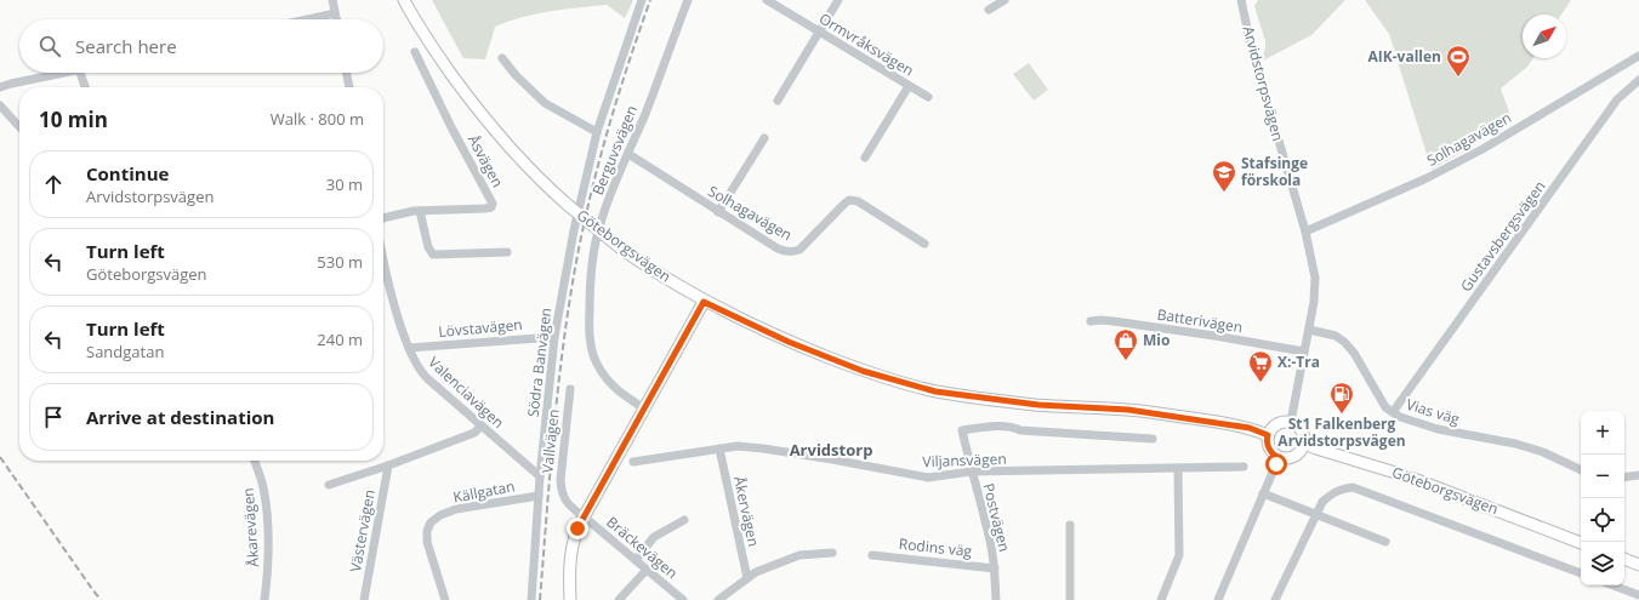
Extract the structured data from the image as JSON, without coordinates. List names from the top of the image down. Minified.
{"streets":{"main road":["Göteborgsvägen"],"street":["Ormvråksvägen","Arvidstorpsvägen","Solhagavägen","Berguvsvägen","Åsvägen","Gustavsbergsvägen","Batterivägen","Lövstavägen","Södra Banvägen","Valenciavägen","Vias väg","Vallvägen","Viljansvägen","Källgatan","Åkervägen","Postvägen","Åkarevägen","Västervägen","Bräckevägen","Rodins väg"]},"crossings":[["Arvidstorpsvägen","Solhagavägen"],["Arvidstorpsvägen","Göteborgsvägen"],["Arvidstorpsvägen","Batterivägen"],["Arvidstorpsvägen","Vias väg"],["Solhagavägen","Berguvsvägen"],["Gustavsbergsvägen","Vias väg"],["Lövstavägen","Södra Banvägen"],["Lövstavägen","Valenciavägen"],["Södra Banvägen","Valenciavägen"],["Södra Banvägen","Källgatan"],["Vallvägen","Bräckevägen"],["Viljansvägen","Åkervägen"],["Viljansvägen","Postvägen"],["Postvägen","Rodins väg"]],"districts":["Arvidstorp"],"places":{"sports":["AIK-vallen"],"school or university":["Stafsinge förskola"],"shop":["Mio"],"supermarket":["X:-Tra"],"fuel station":["St1 Falkenberg Arvidstorpsvägen"]},"north":"top right","page":{"search":"Search here","heading":["10 min","Walk · 800 m"],"list":[["Continue","Arvidstorpsvägen","30 m"],["Turn left","Göteborgsvägen","530 m"],["Turn left","Sandgatan","240 m"],"Arrive at destination"],"map_buttons":["+","−"]}}
